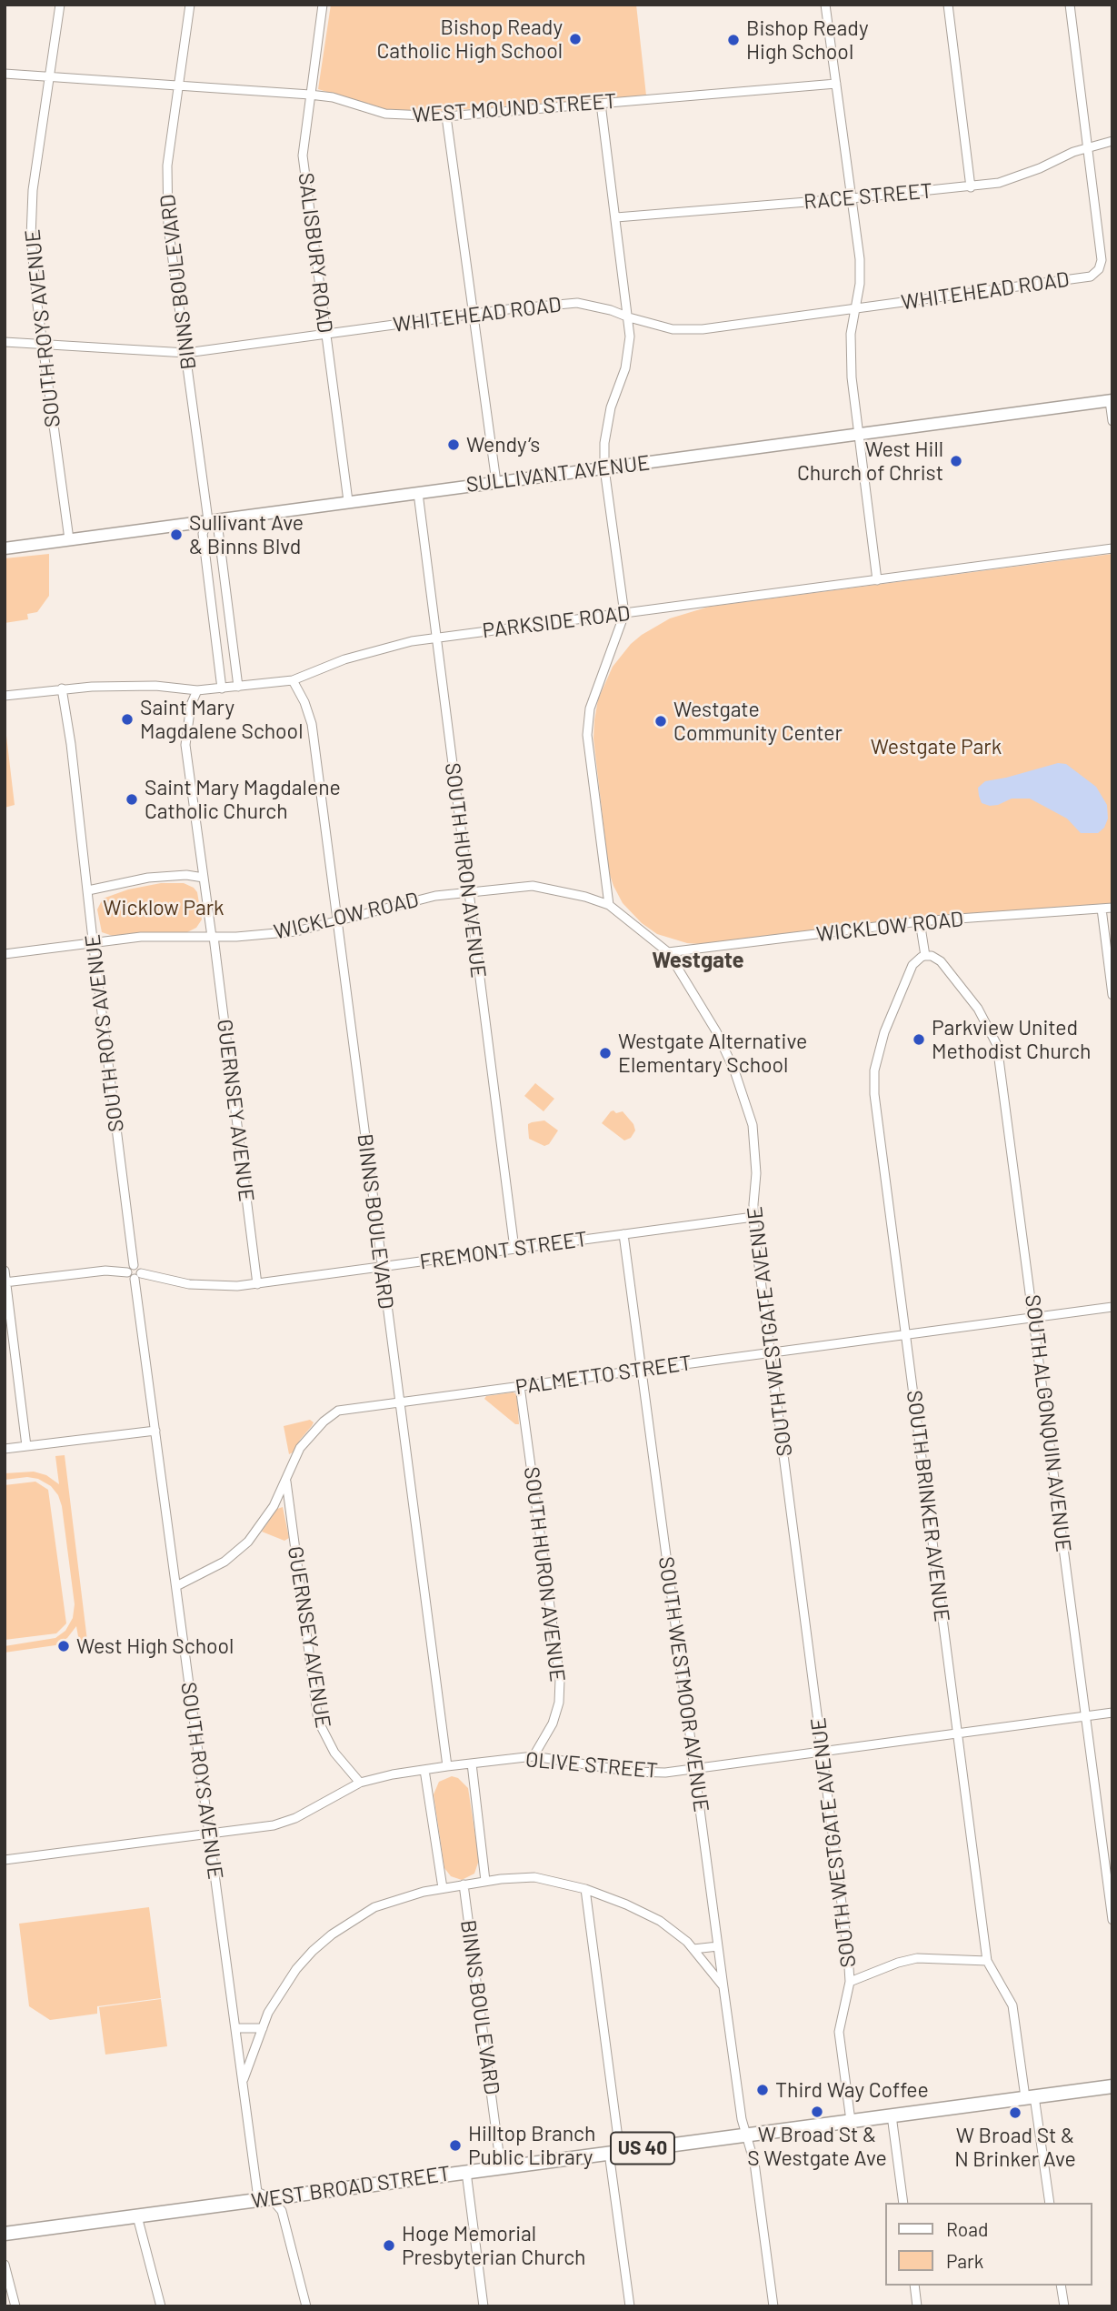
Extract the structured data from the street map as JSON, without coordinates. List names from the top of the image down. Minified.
{"streets":{"main road":["SULLIVANT AVENUE","US 40","WEST BROAD STREET"],"street":["WEST MOUND STREET","RACE STREET","SALISBURY ROAD","BINNS BOULEVARD","WHITEHEAD ROAD","SOUTH ROYS AVENUE","PARKSIDE ROAD","SOUTH HURON AVENUE","WICKLOW ROAD","GUERNSEY AVENUE","FREMONT STREET","SOUTH WESTGATE AVENUE","PALMETTO STREET","SOUTH ALGONQUIN AVENUE","SOUTH BRINKER AVENUE","SOUTH WESTMOOR AVENUE","OLIVE STREET"]},"crossings":[["WEST MOUND STREET","SALISBURY ROAD"],["WEST MOUND STREET","BINNS BOULEVARD"],["WEST MOUND STREET","SOUTH ROYS AVENUE"],["RACE STREET","WHITEHEAD ROAD"],["SALISBURY ROAD","WHITEHEAD ROAD"],["SALISBURY ROAD","SULLIVANT AVENUE"],["BINNS BOULEVARD","WHITEHEAD ROAD"],["BINNS BOULEVARD","SULLIVANT AVENUE"],["BINNS BOULEVARD","PARKSIDE ROAD"],["BINNS BOULEVARD","WICKLOW ROAD"],["BINNS BOULEVARD","FREMONT STREET"],["BINNS BOULEVARD","PALMETTO STREET"],["BINNS BOULEVARD","OLIVE STREET"],["BINNS BOULEVARD","WEST BROAD STREET"],["WHITEHEAD ROAD","SOUTH ROYS AVENUE"],["SOUTH ROYS AVENUE","SULLIVANT AVENUE"],["SOUTH ROYS AVENUE","PARKSIDE ROAD"],["SOUTH ROYS AVENUE","WICKLOW ROAD"],["SOUTH ROYS AVENUE","FREMONT STREET"],["SOUTH ROYS AVENUE","PALMETTO STREET"],["SOUTH ROYS AVENUE","OLIVE STREET"],["SOUTH ROYS AVENUE","WEST BROAD STREET"],["SULLIVANT AVENUE","SOUTH HURON AVENUE"],["PARKSIDE ROAD","SOUTH HURON AVENUE"],["PARKSIDE ROAD","GUERNSEY AVENUE"],["SOUTH HURON AVENUE","WICKLOW ROAD"],["SOUTH HURON AVENUE","FREMONT STREET"],["SOUTH HURON AVENUE","PALMETTO STREET"],["SOUTH HURON AVENUE","OLIVE STREET"],["WICKLOW ROAD","GUERNSEY AVENUE"],["WICKLOW ROAD","SOUTH WESTGATE AVENUE"],["GUERNSEY AVENUE","FREMONT STREET"],["GUERNSEY AVENUE","PALMETTO STREET"],["GUERNSEY AVENUE","OLIVE STREET"],["FREMONT STREET","SOUTH WESTGATE AVENUE"],["FREMONT STREET","SOUTH WESTMOOR AVENUE"],["SOUTH WESTGATE AVENUE","PALMETTO STREET"],["SOUTH WESTGATE AVENUE","OLIVE STREET"],["SOUTH WESTGATE AVENUE","WEST BROAD STREET"],["PALMETTO STREET","SOUTH ALGONQUIN AVENUE"],["PALMETTO STREET","SOUTH BRINKER AVENUE"],["PALMETTO STREET","SOUTH WESTMOOR AVENUE"],["SOUTH ALGONQUIN AVENUE","SOUTH BRINKER AVENUE"],["SOUTH ALGONQUIN AVENUE","OLIVE STREET"],["SOUTH BRINKER AVENUE","OLIVE STREET"],["SOUTH BRINKER AVENUE","WEST BROAD STREET"],["SOUTH WESTMOOR AVENUE","OLIVE STREET"],["SOUTH WESTMOOR AVENUE","WEST BROAD STREET"]],"districts":["Westgate"],"parks":["Westgate Park","Wicklow Park"],"places":["Bishop Ready Catholic High School","Bishop Ready High School","Wendy’s","West Hill Church of Christ","Sullivant Ave & Binns Blvd","Saint Mary Magdalene School","Westgate Community Center","Saint Mary Magdalene Catholic Church","Parkview United Methodist Church","Westgate Alternative Elementary School","West High School","Third Way Coffee","W Broad St & S Westgate Ave","W Broad St & N Brinker Ave","Hilltop Branch Public Library","Hoge Memorial Presbyterian Church"],"legend":["Road","Park"]}
